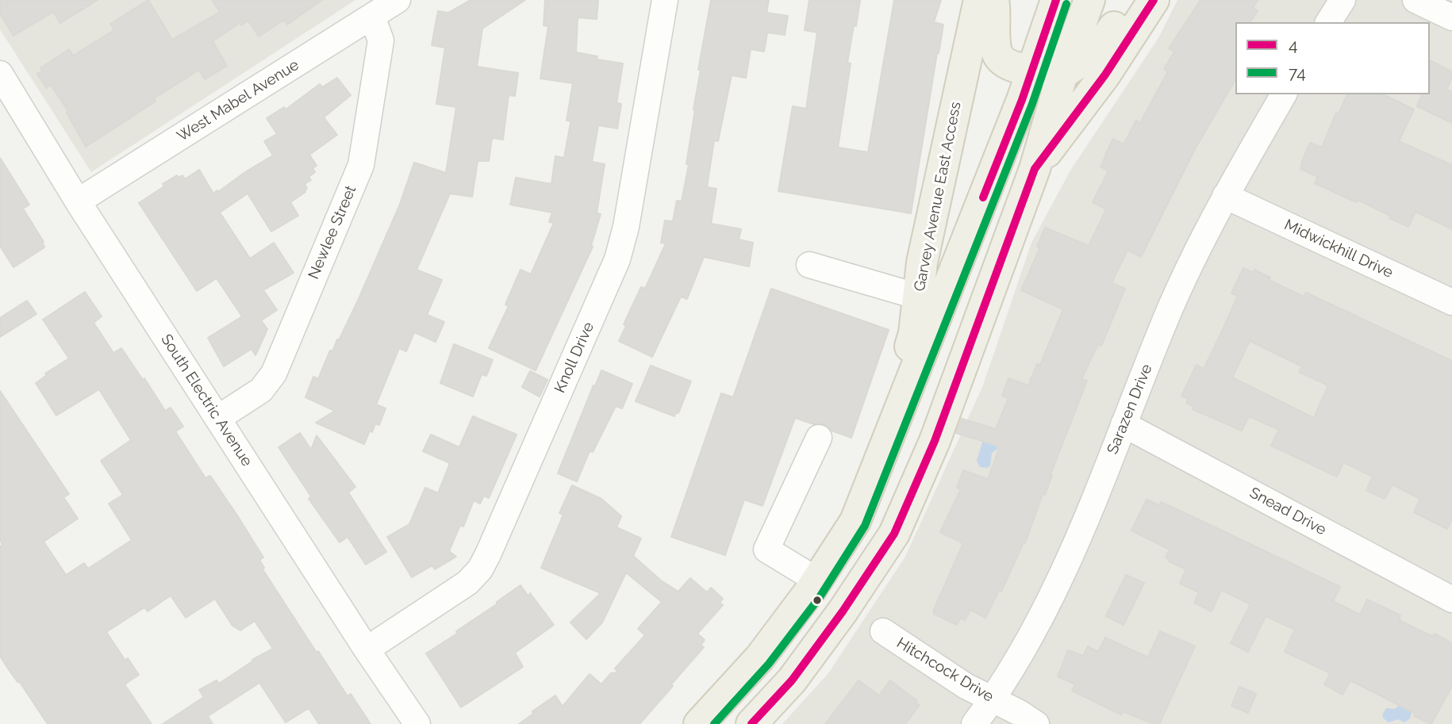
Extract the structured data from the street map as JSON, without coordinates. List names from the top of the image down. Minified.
{"streets":{"main road":["Garvey Avenue East Access"],"street":["West Mabel Avenue","Newlee Street","Midwickhill Drive","Knoll Drive","South Electric Avenue","Sarazen Drive","Snead Drive","Hitchcock Drive"]},"crossings":[["West Mabel Avenue","Newlee Street"],["West Mabel Avenue","South Electric Avenue"],["Newlee Street","South Electric Avenue"],["Midwickhill Drive","Sarazen Drive"],["Knoll Drive","South Electric Avenue"],["Sarazen Drive","Snead Drive"],["Sarazen Drive","Hitchcock Drive"]],"lines":["transit line 4","transit line 74"],"legend":["4","74"]}
